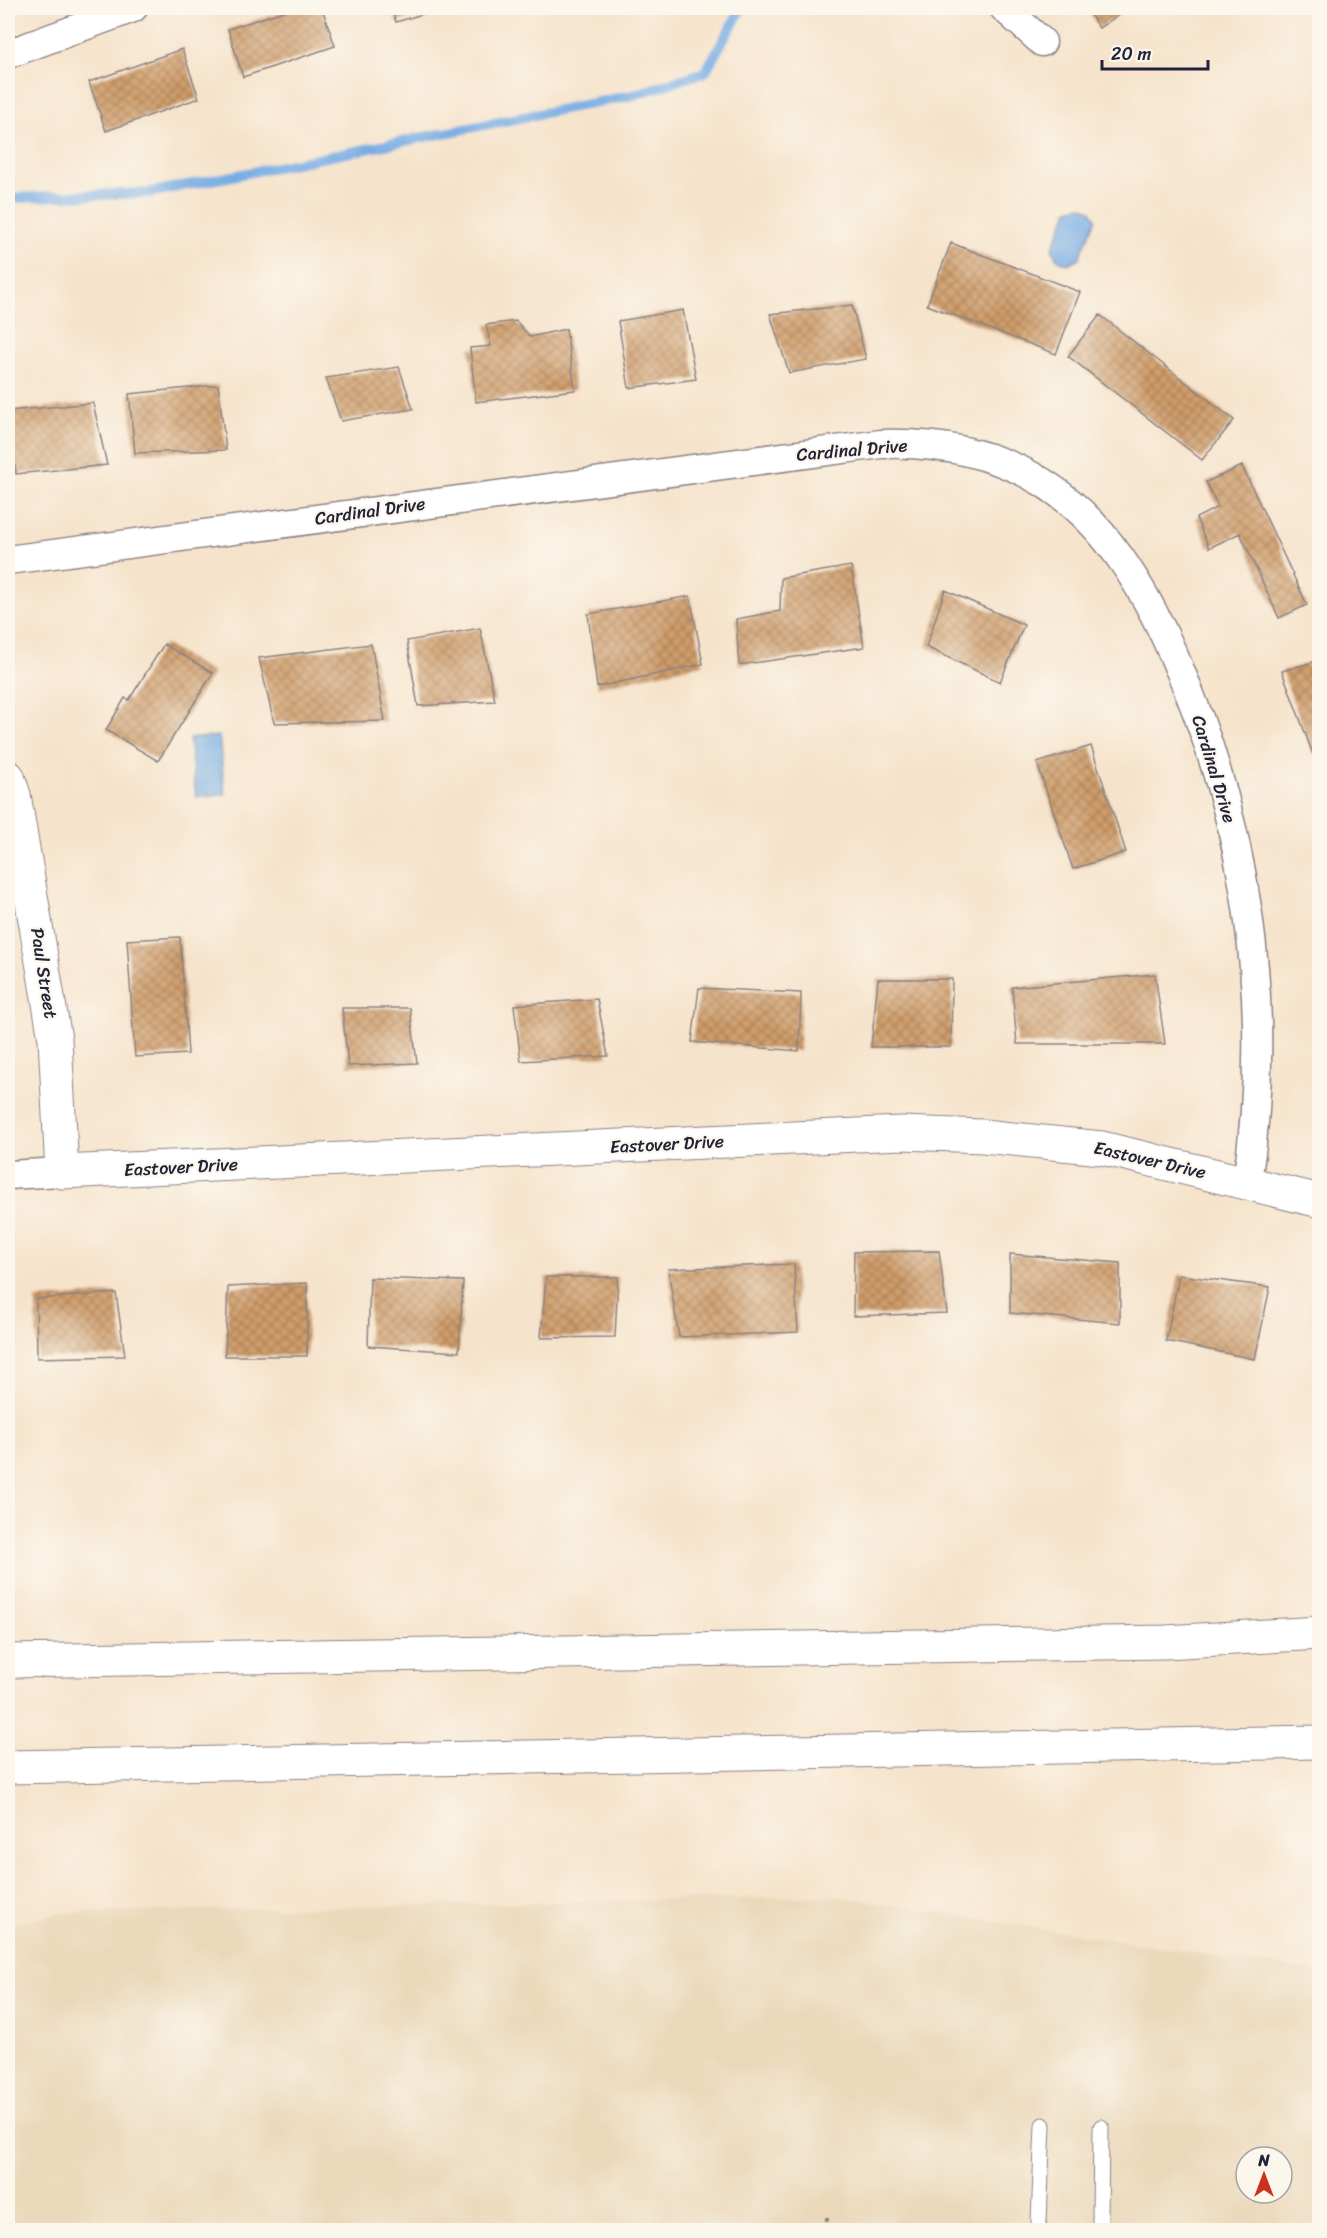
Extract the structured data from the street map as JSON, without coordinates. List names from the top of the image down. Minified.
{"streets":{"main road":["Paul Street","Eastover Drive"],"street":["Cardinal Drive"]},"crossings":[["Cardinal Drive","Eastover Drive"],["Paul Street","Eastover Drive"]],"scale_bar":"20 m","north":"top"}
